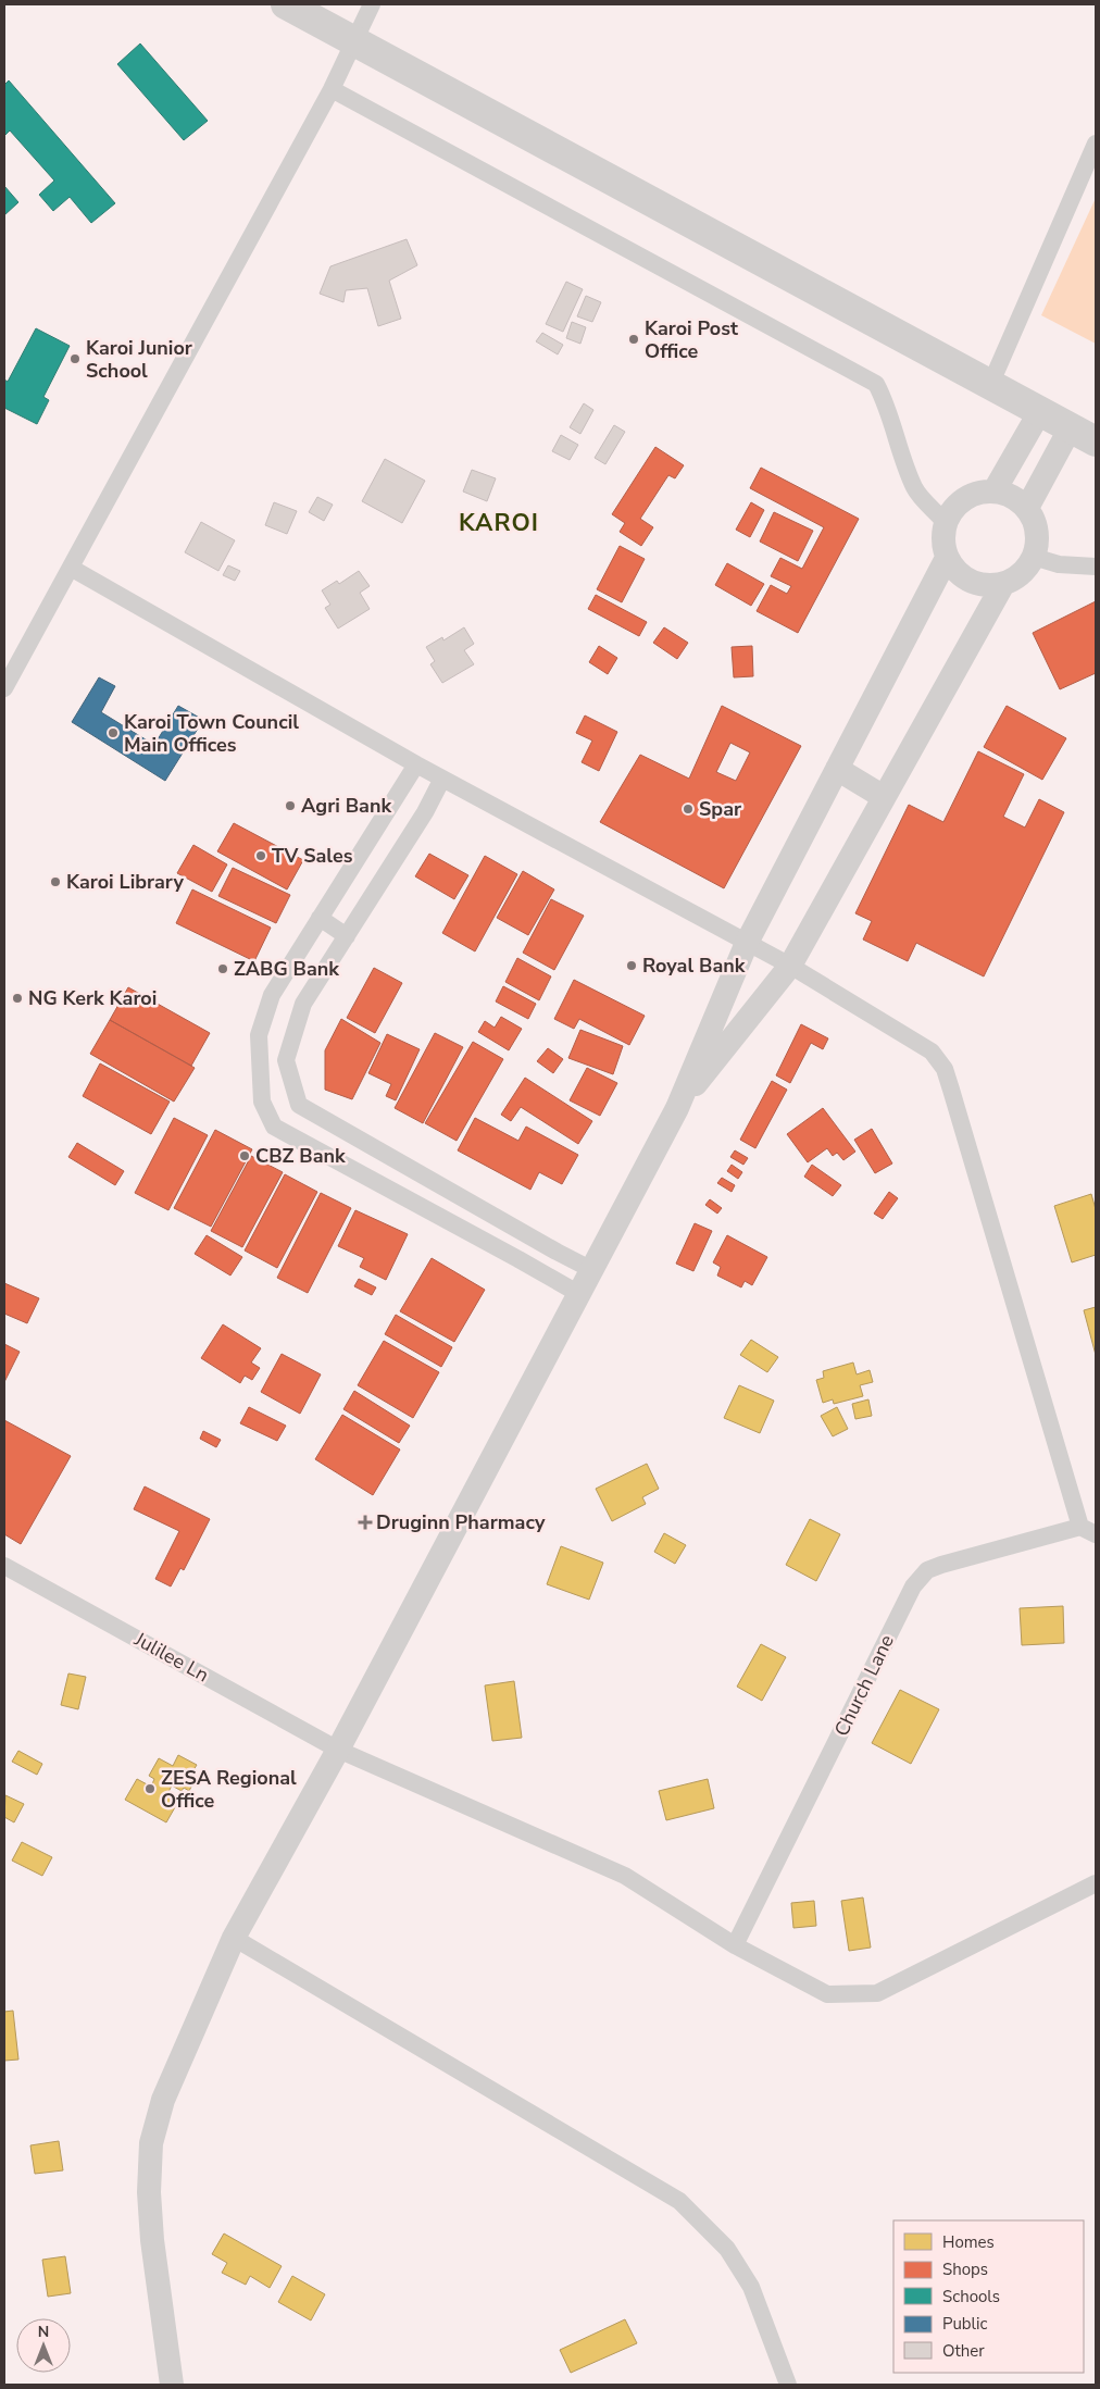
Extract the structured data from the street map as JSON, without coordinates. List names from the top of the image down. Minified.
{"streets":{"street":["Julilee Ln","Church Lane"]},"crossings":[["Julilee Ln","Church Lane"]],"districts":["KAROI"],"places":{"other":["Karoi Post Office","Karoi Junior School","Karoi Town Council Main Offices","Agri Bank","Spar","TV Sales","Karoi Library","Royal Bank","ZABG Bank","NG Kerk Karoi","CBZ Bank","ZESA Regional Office"],"health":["Druginn Pharmacy"]},"legend":["Homes","Shops","Schools","Public","Other"],"north":"top"}
